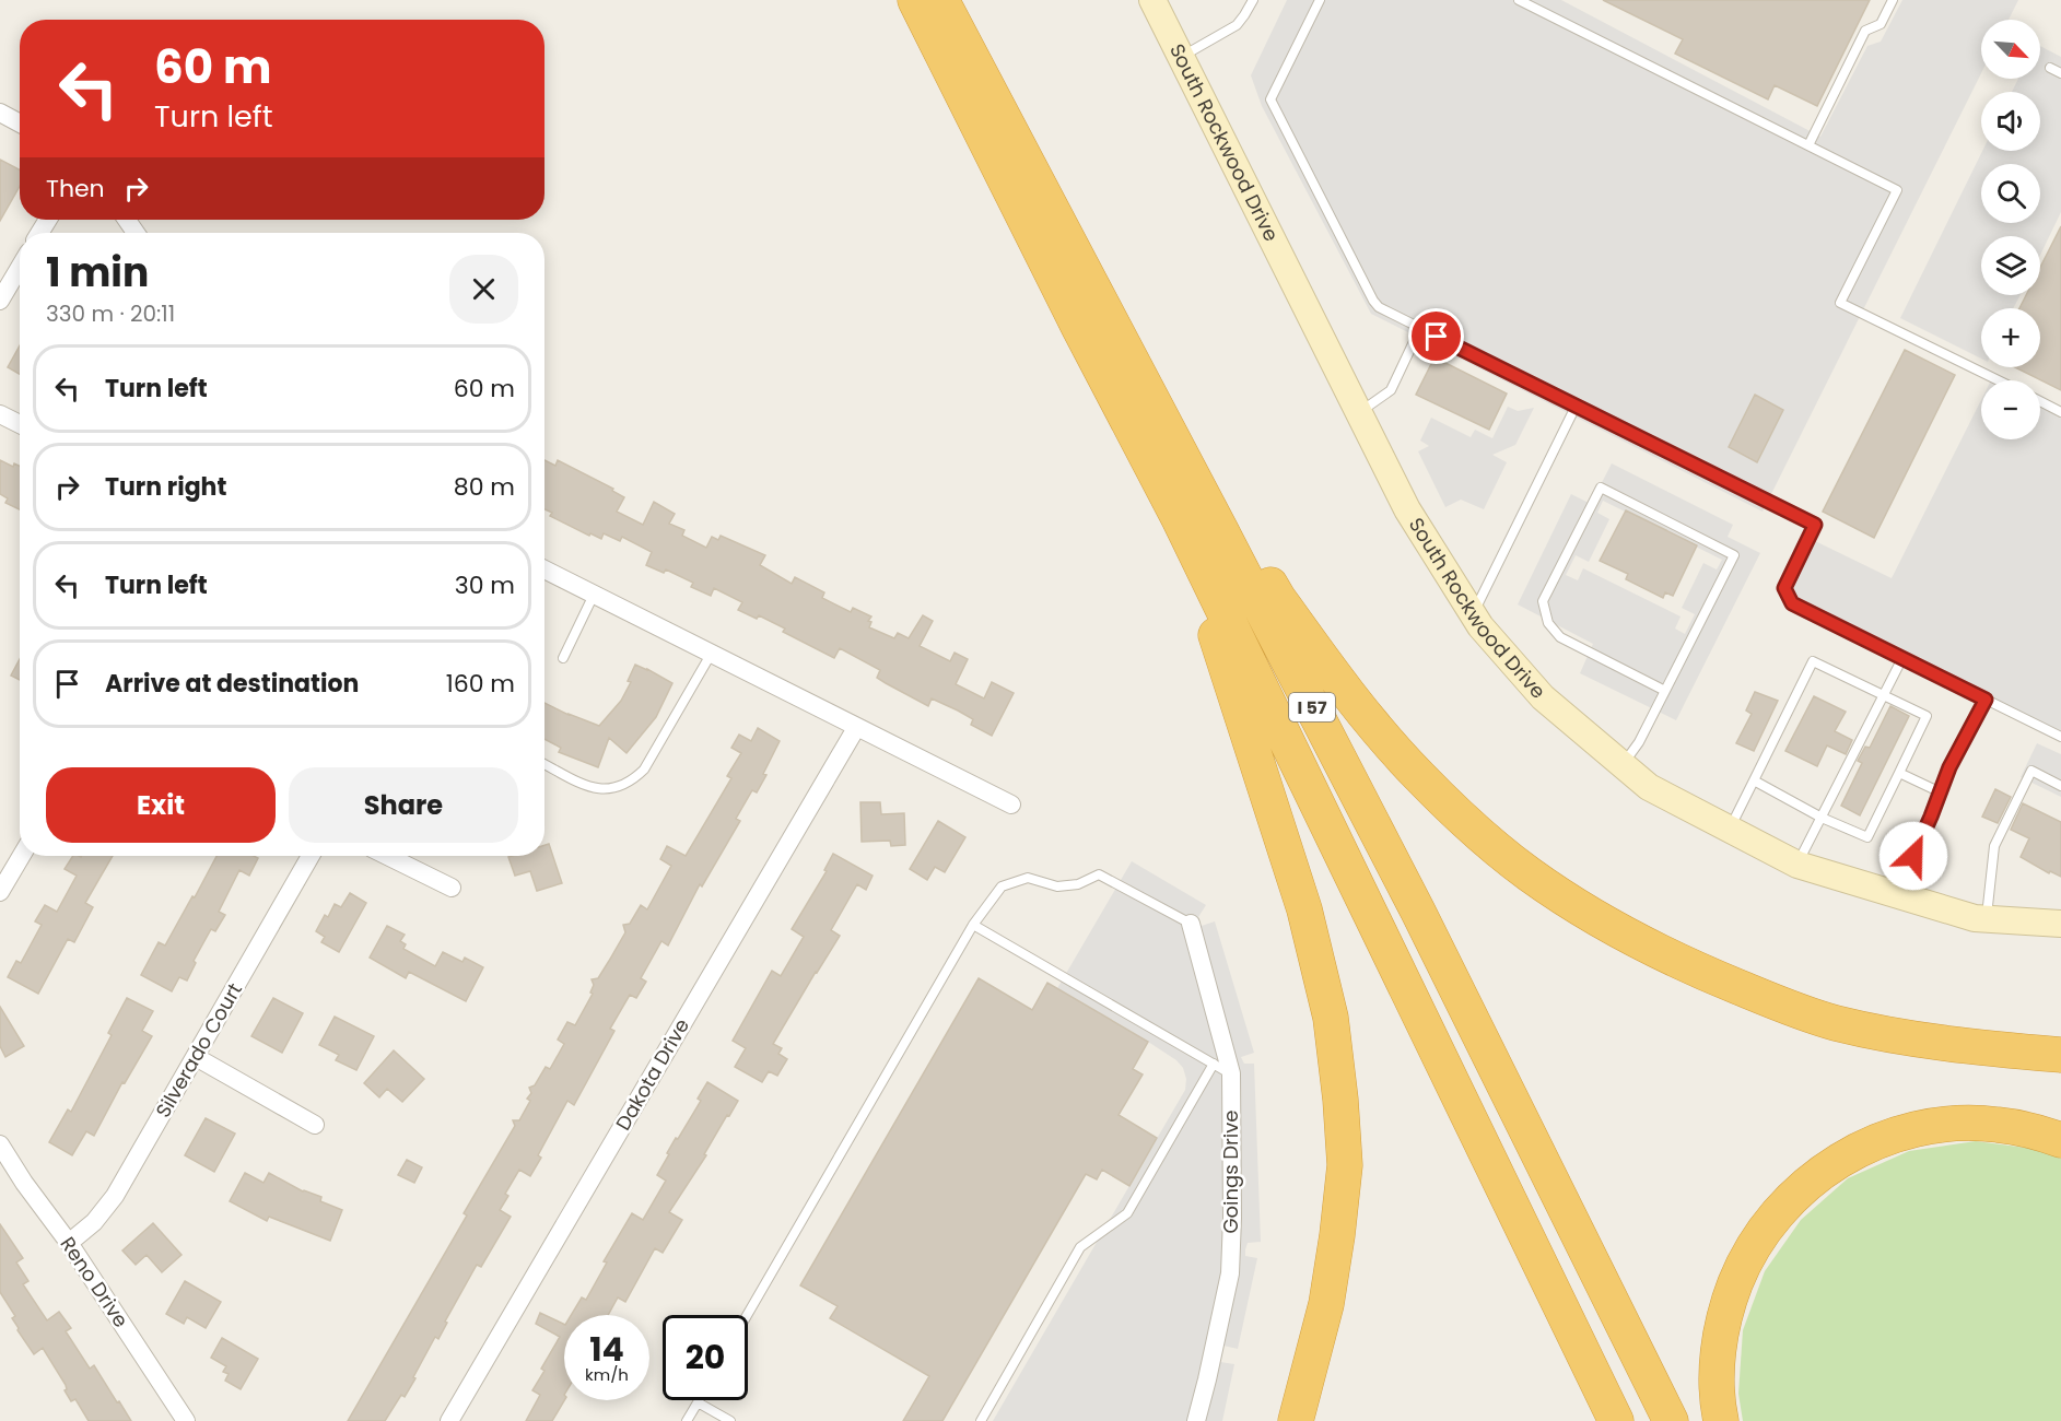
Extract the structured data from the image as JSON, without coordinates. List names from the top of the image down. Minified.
{"streets":{"highway":["I 57"],"main road":["South Rockwood Drive"],"street":["Silverado Court","Dakota Drive","Goings Drive","Reno Drive"]},"crossings":[["Silverado Court","Reno Drive"]],"north":"bottom right","page":{"map_buttons":["+","−"],"turn":["60 m","Turn left"],"then":"Then","heading":["1 min","330 m · 20:11"],"list":[{"name":"Turn left","value":"60 m"},{"name":"Turn right","value":"80 m"},{"name":"Turn left","value":"30 m"},{"name":"Arrive at destination","value":"160 m"}],"buttons":["Exit","Share"],"speed":"14 km/h","limit":"20"}}
